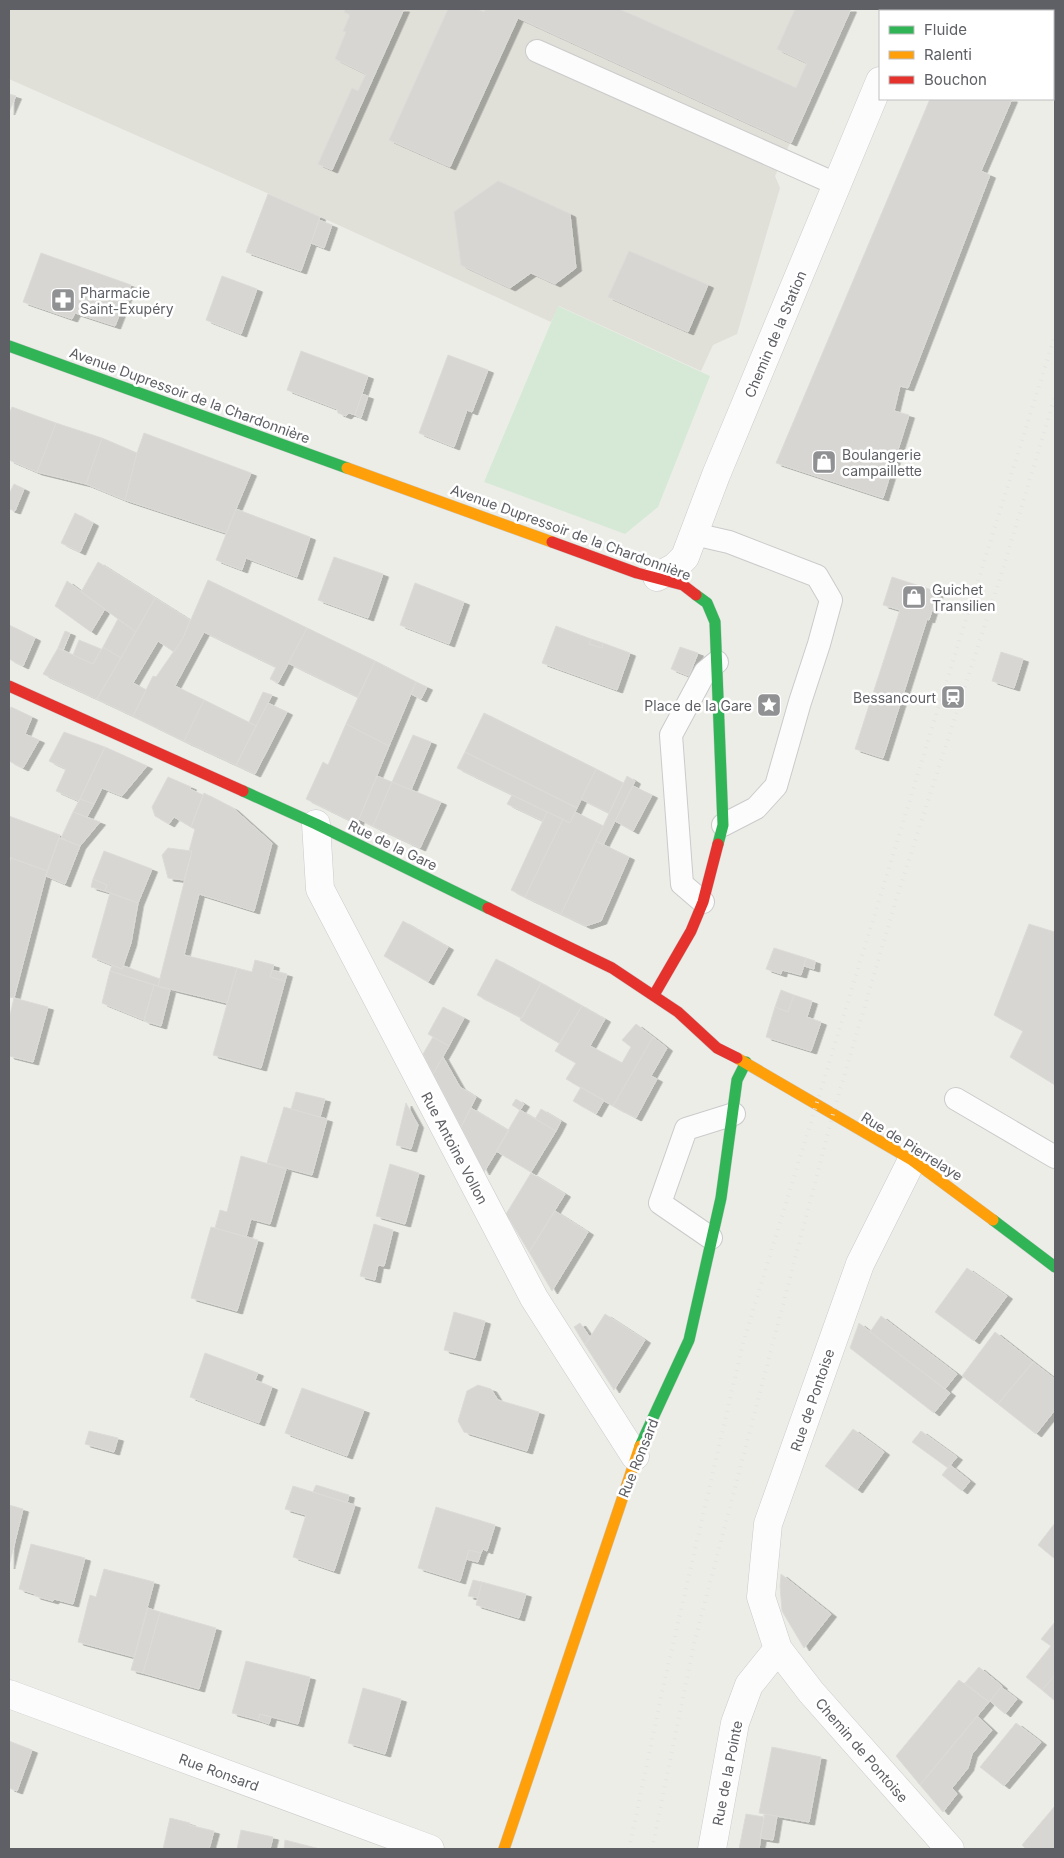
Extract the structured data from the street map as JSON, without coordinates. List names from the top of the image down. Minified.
{"streets":{"main road":["Avenue Dupressoir de la Chardonnière","Rue de la Gare","Rue de Pierrelaye","Rue Ronsard"],"street":["Chemin de la Station","Rue Antoine Vollon","Rue de Pontoise","Chemin de Pontoise","Rue de la Pointe"]},"crossings":[["Chemin de la Station","Avenue Dupressoir de la Chardonnière"],["Avenue Dupressoir de la Chardonnière","Rue de la Gare"],["Rue de la Gare","Rue de Pierrelaye"],["Rue de la Gare","Rue Antoine Vollon"],["Rue de la Gare","Rue Ronsard"],["Rue de Pierrelaye","Rue de Pontoise"],["Rue de Pierrelaye","Rue Ronsard"],["Rue Antoine Vollon","Rue Ronsard"],["Rue de Pontoise","Chemin de Pontoise"],["Rue de Pontoise","Rue de la Pointe"],["Chemin de Pontoise","Rue de la Pointe"]],"places":{"pharmacy":["Pharmacie Saint-Exupéry"],"shop":["Boulangerie campaillette","Guichet Transilien"],"station":["Bessancourt"],"place":["Place de la Gare"]},"legend":["Fluide","Ralenti","Bouchon"]}
